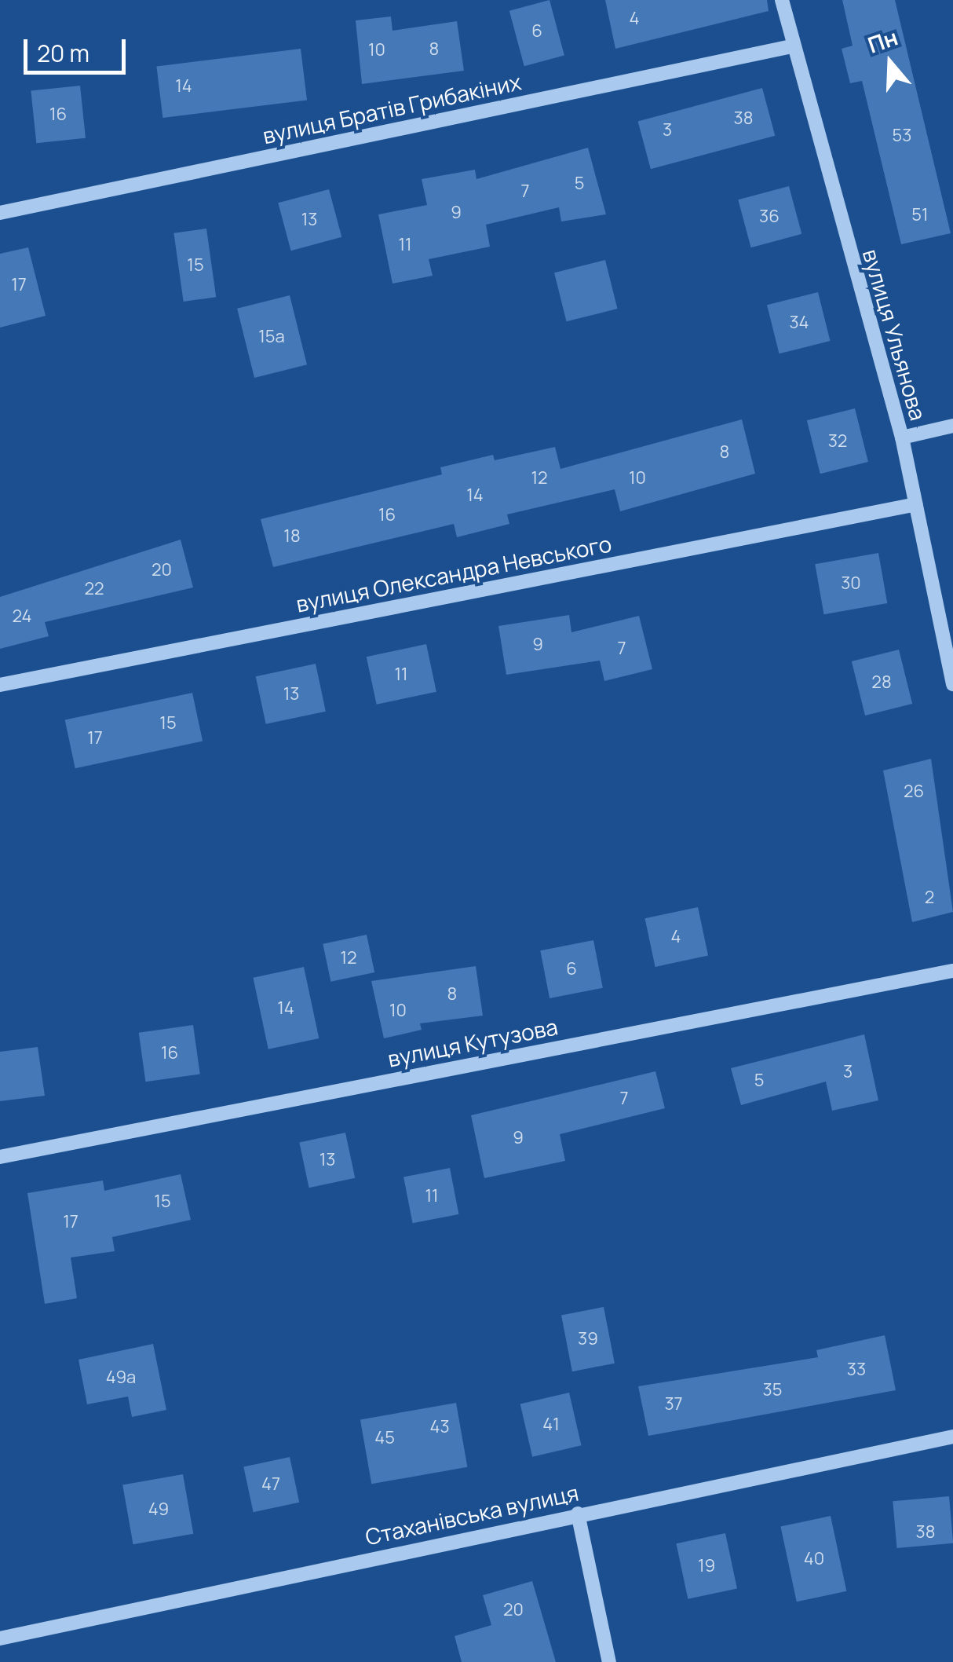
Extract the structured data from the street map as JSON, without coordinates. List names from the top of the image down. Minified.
{"streets":{"street":["вулиця Братів Грибакіних","вулиця Ульянова","вулиця Олександра Невського","вулиця Кутузова","Стаханівська вулиця"]},"crossings":[["вулиця Братів Грибакіних","вулиця Ульянова"],["вулиця Ульянова","вулиця Олександра Невського"]],"house_numbers":["4","6","8","10","14","16","38","3","53","5","7","9","51","36","13","11","15","17","34","15а","32","8","12","10","14","16","18","20","30","22","24","9","7","11","28","13","15","17","26","2","4","12","6","8","14","10","16","3","5","7","9","13","11","15","17","39","33","49а","35","37","41","43","45","47","49","38","40","19","20"],"scale_bar":"20 m","north":"top"}
